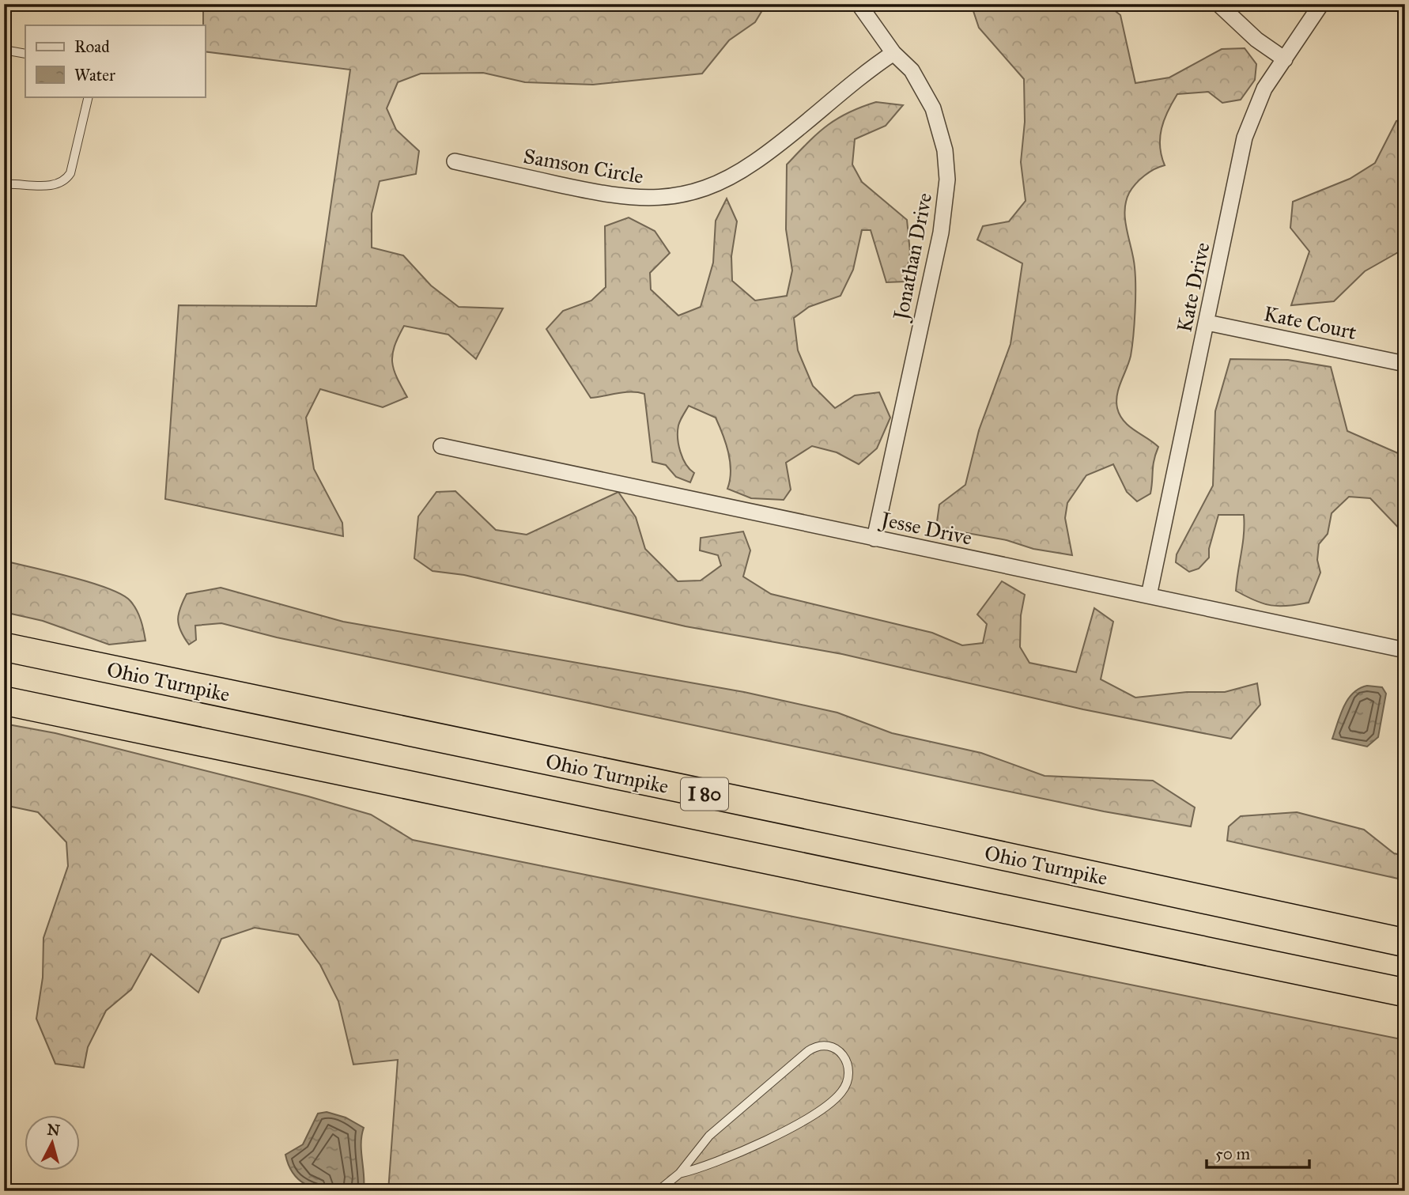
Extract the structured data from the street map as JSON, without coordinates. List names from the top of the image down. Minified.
{"streets":{"highway":["Ohio Turnpike","I 80"],"street":["Samson Circle","Jonathan Drive","Kate Drive","Kate Court","Jesse Drive"]},"crossings":[["Samson Circle","Jonathan Drive"],["Jonathan Drive","Jesse Drive"],["Kate Drive","Kate Court"],["Kate Drive","Jesse Drive"]],"legend":["Road","Water"],"scale_bar":"50 m","north":"top"}
